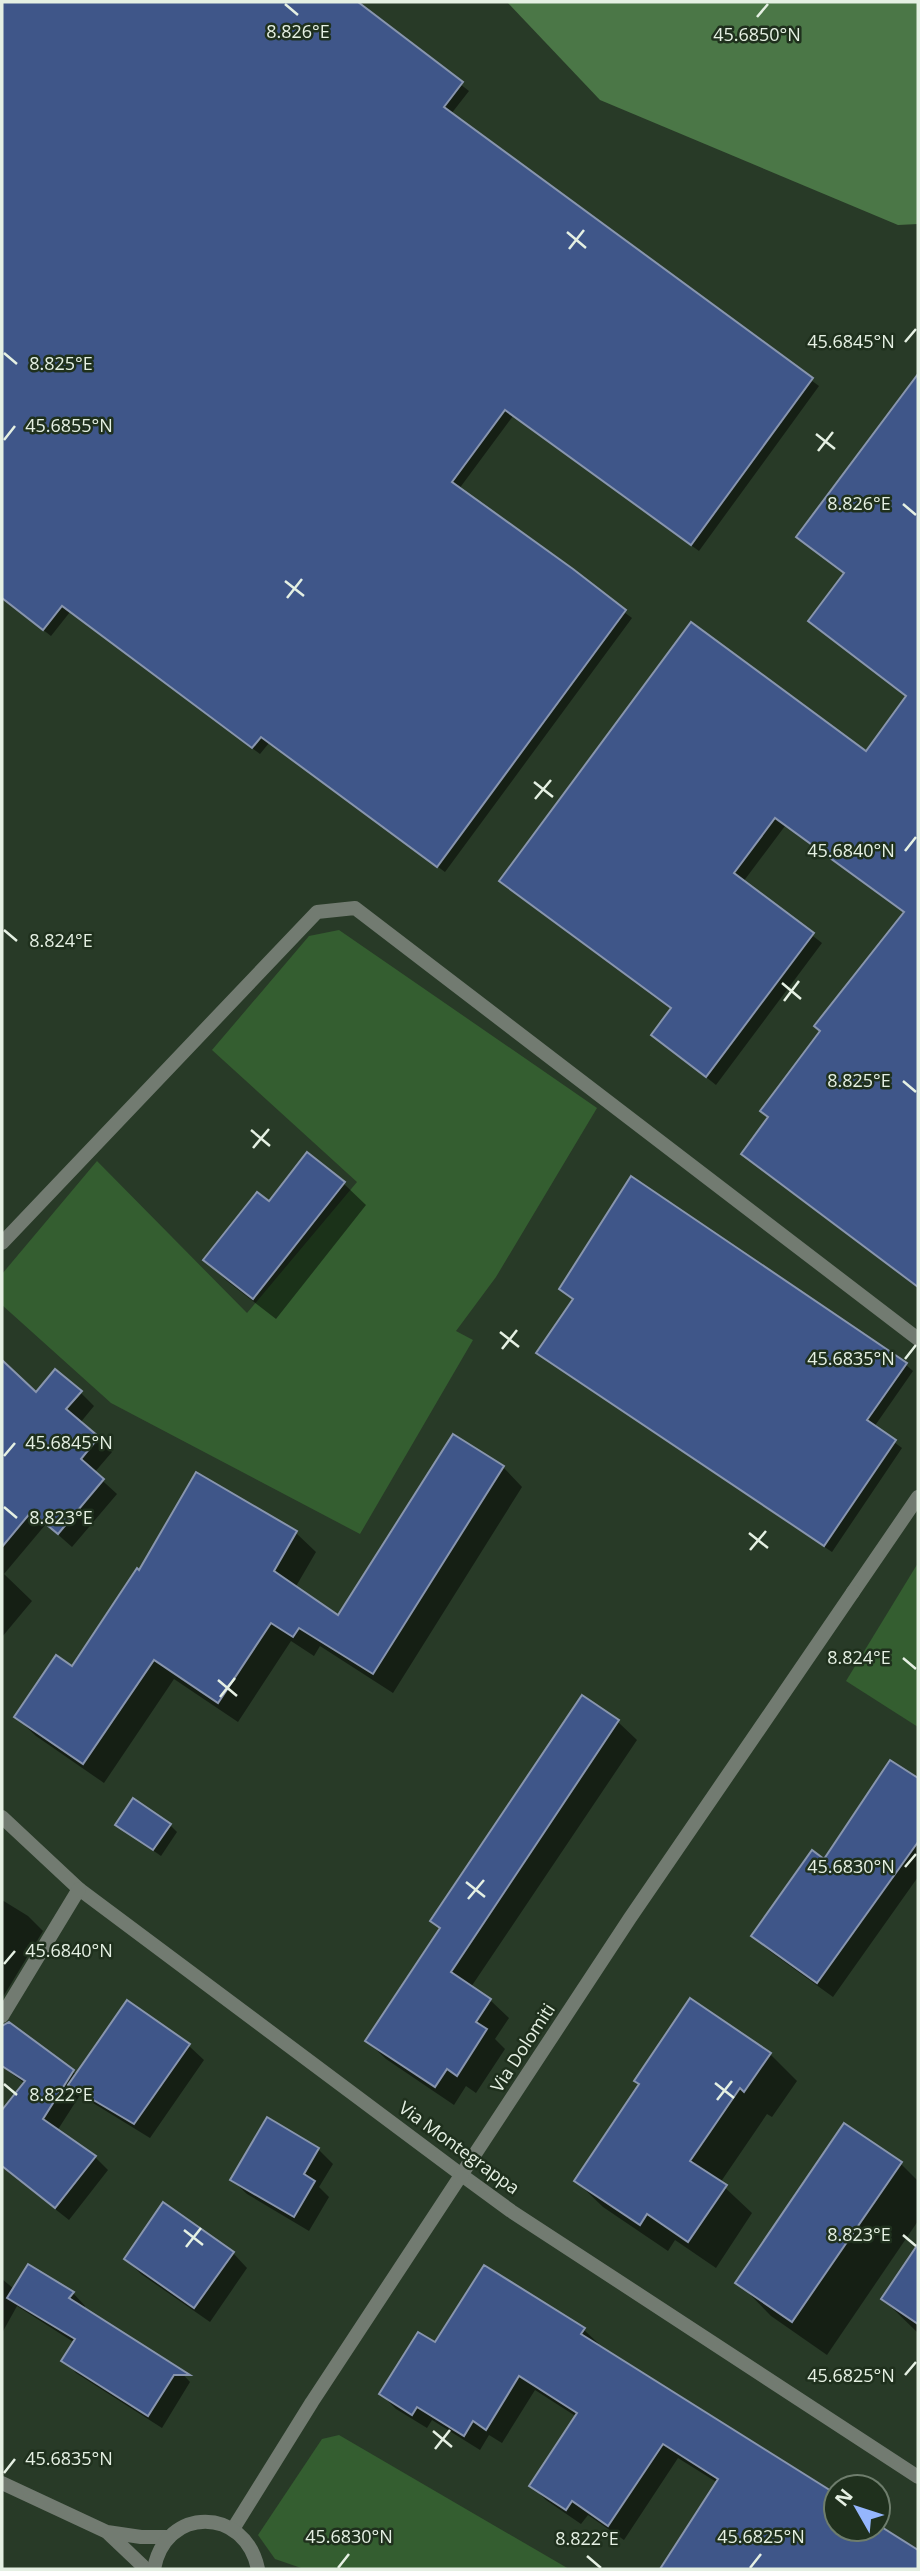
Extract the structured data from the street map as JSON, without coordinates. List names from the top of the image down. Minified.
{"streets":{"street":["Via Dolomiti","Via Montegrappa"]},"crossings":[["Via Dolomiti","Via Montegrappa"]],"north":"top left","coordinates":["8.826°E","45.6850°N","45.6845°N","8.825°E","45.6855°N","45.6840°N","8.824°E","45.6835°N","8.823°E","45.6830°N","8.822°E","45.6825°N"]}
